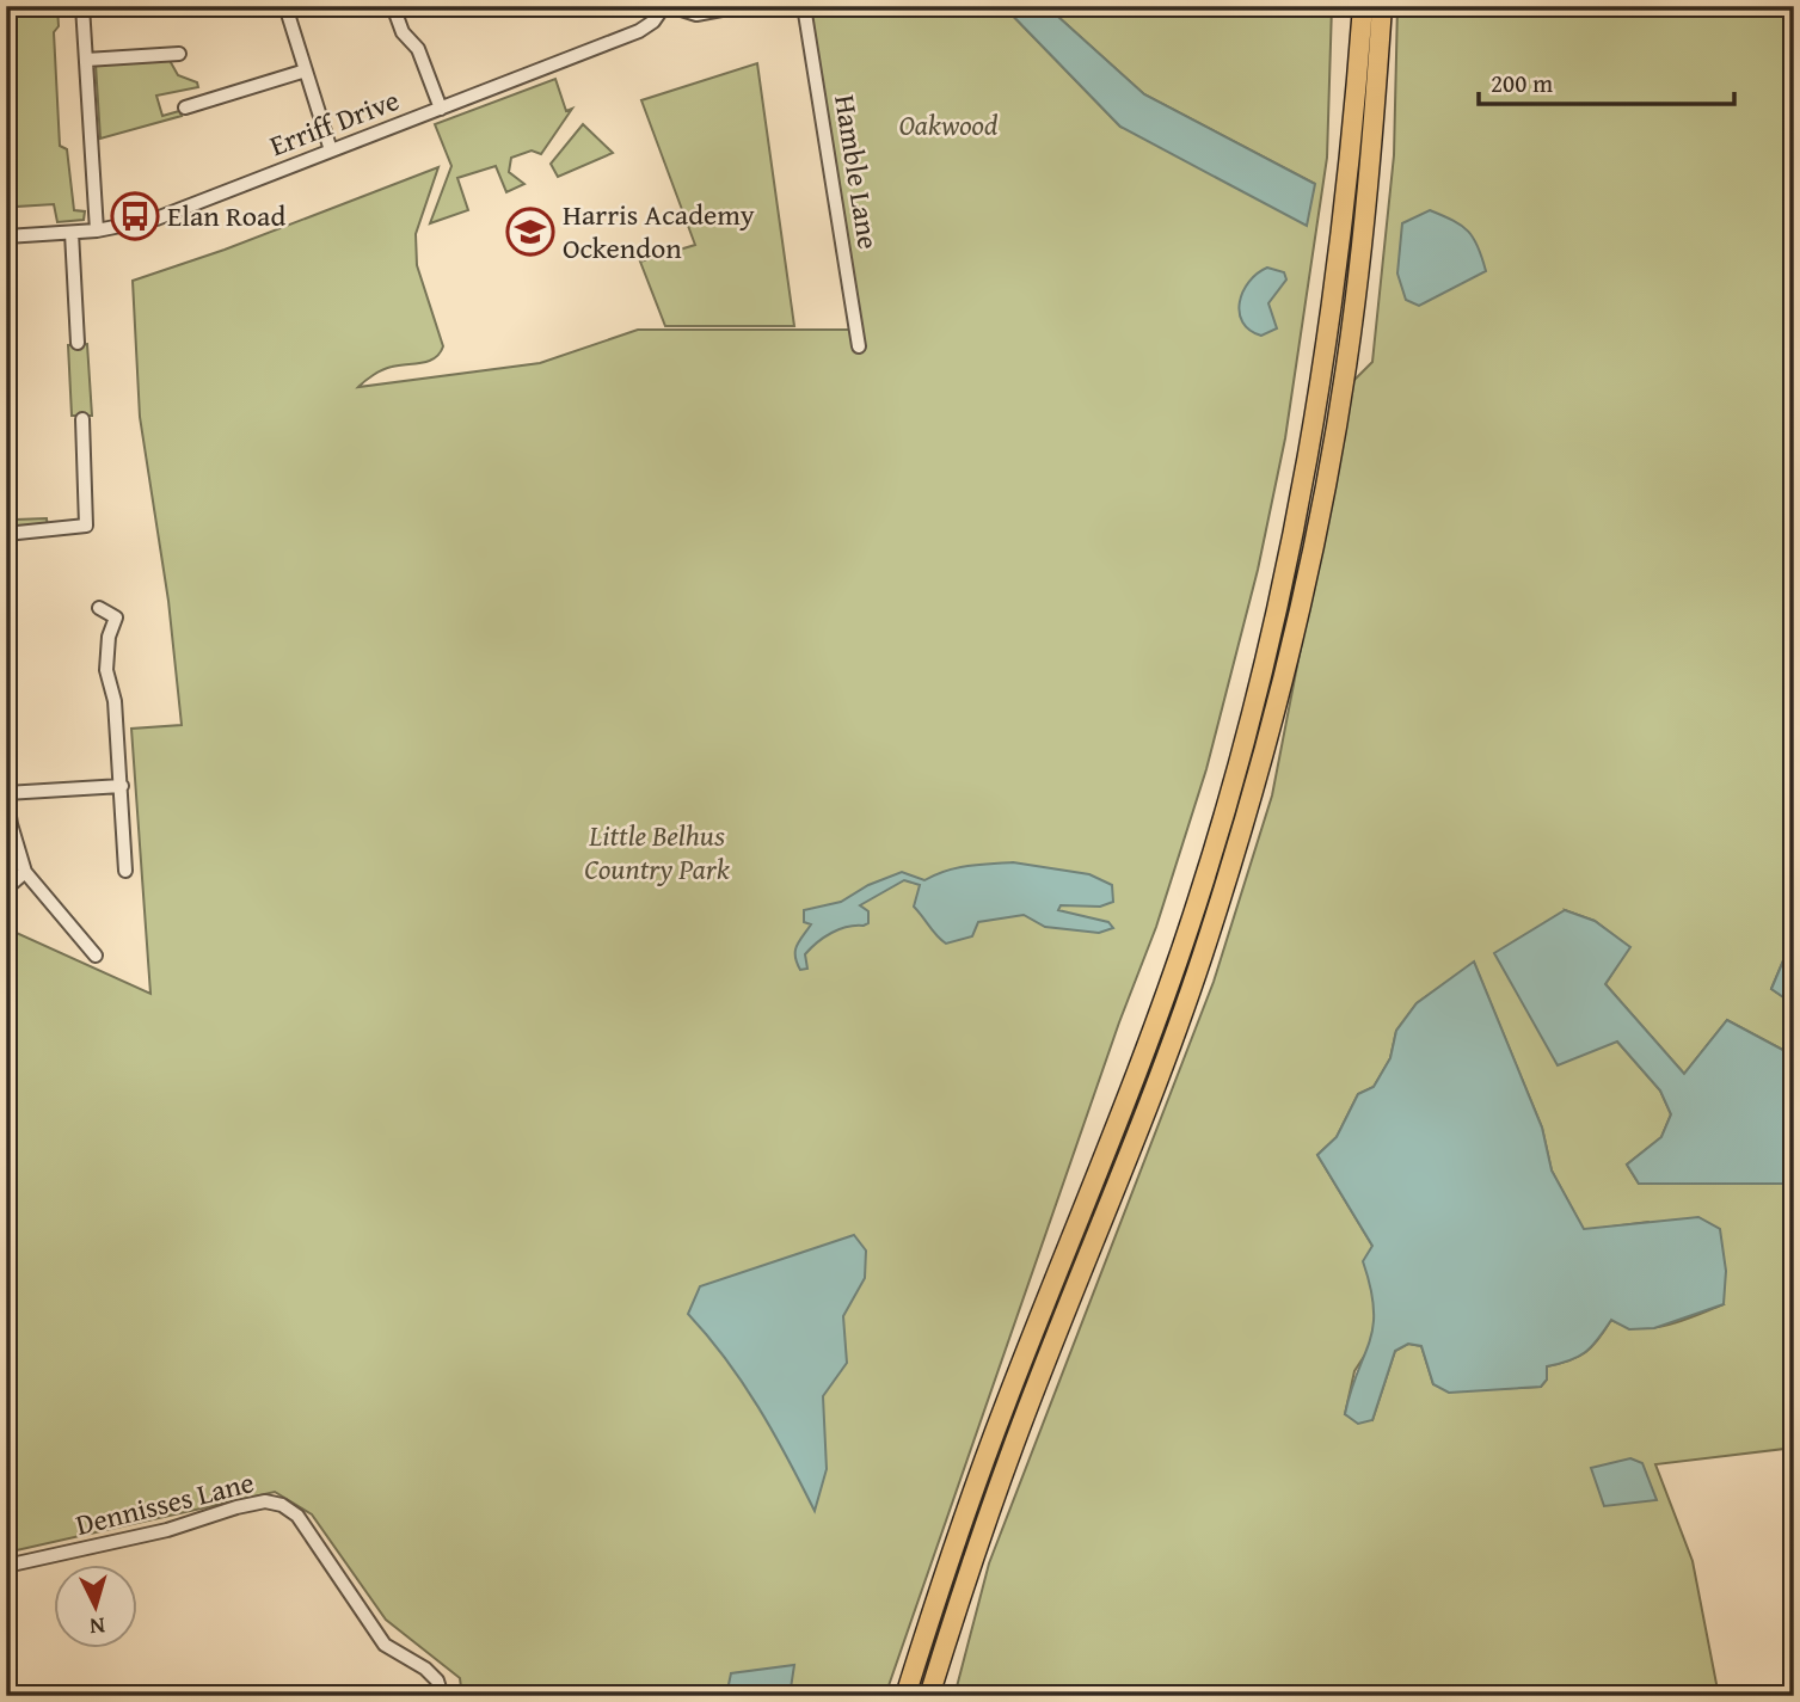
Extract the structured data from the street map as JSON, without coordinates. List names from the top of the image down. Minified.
{"streets":{"street":["Erriff Drive","Hamble Lane","Dennisses Lane"]},"parks":["Oakwood","Little Belhus Country Park"],"places":{"bus stop":["Elan Road"],"school or university":["Harris Academy Ockendon"]},"scale_bar":"200 m","north":"bottom"}
